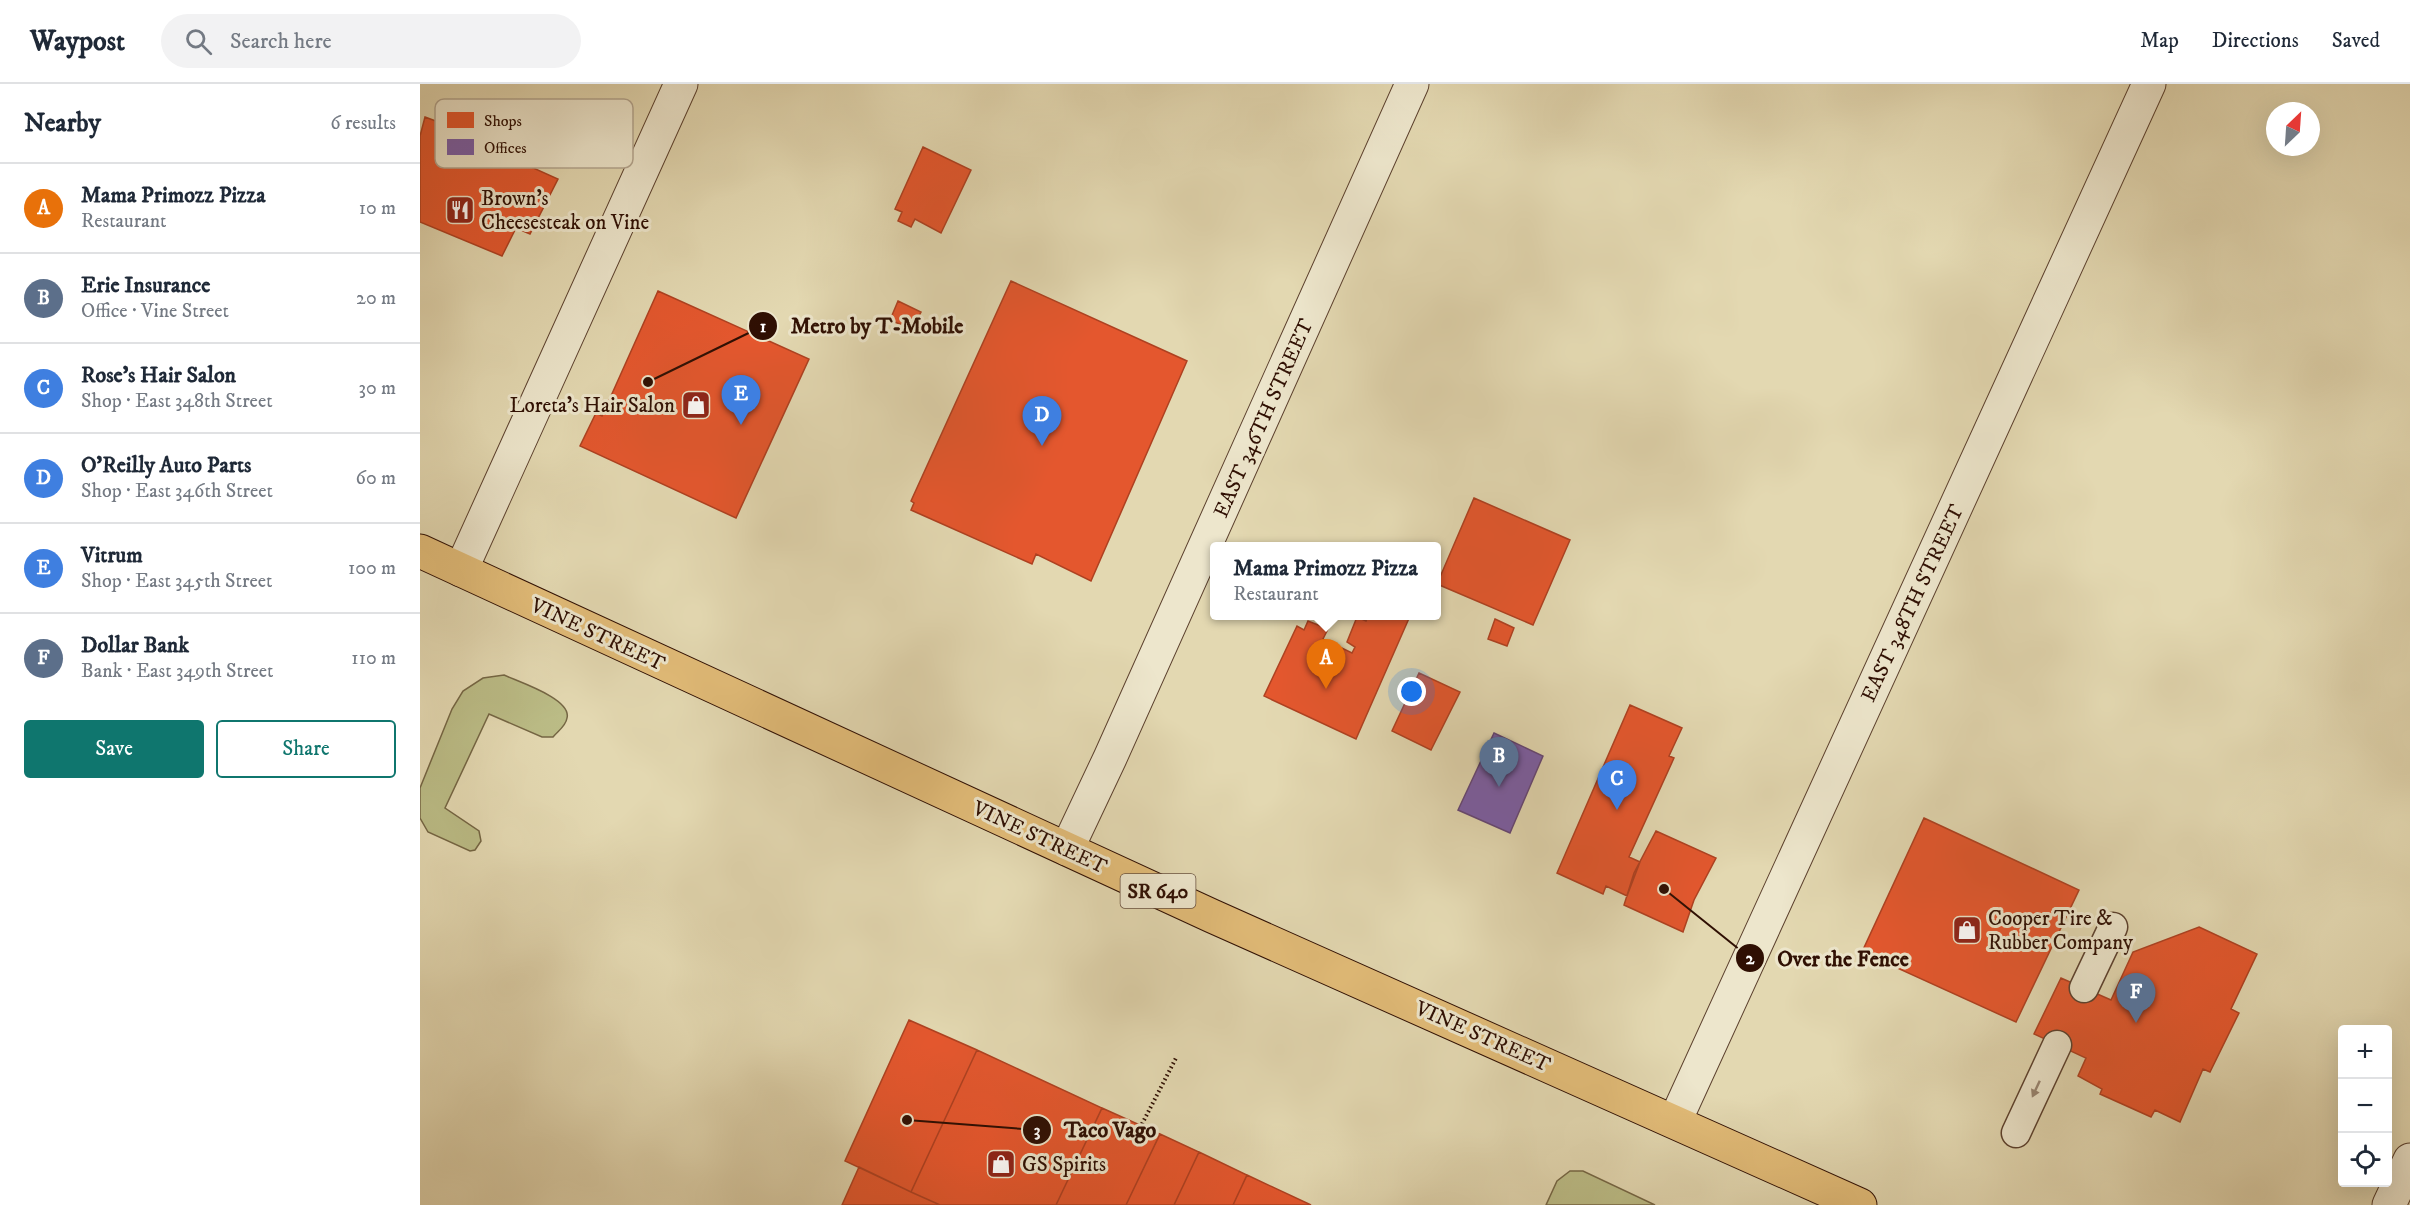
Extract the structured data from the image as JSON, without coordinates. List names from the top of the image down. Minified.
{"streets":{"main road":["VINE STREET","SR 640"],"street":["EAST 346TH STREET","EAST 348TH STREET"]},"crossings":[["EAST 346TH STREET","VINE STREET"],["EAST 348TH STREET","VINE STREET"]],"places":{"restaurant":["Brown's Cheesesteak on Vine"],"other":["Metro by T-Mobile","Over the Fence","Taco Vago"],"shop":["Loreta's Hair Salon","Cooper Tire & Rubber Company","GS Spirits"]},"legend":["Shops","Offices"],"north":"top right","page":{"header":"Waypost","search":"Search here","nav":["Map","Directions","Saved"],"heading":["Nearby","6 results"],"list":[{"mark":"A","name":"Mama Primozz Pizza","note":"Restaurant","value":"10 m"},{"mark":"B","name":"Erie Insurance","note":"Office · Vine Street","value":"20 m"},{"mark":"C","name":"Rose's Hair Salon","note":"Shop · East 348th Street","value":"30 m"},{"mark":"D","name":"O'Reilly Auto Parts","note":"Shop · East 346th Street","value":"60 m"},{"mark":"E","name":"Vitrum","note":"Shop · East 345th Street","value":"100 m"},{"mark":"F","name":"Dollar Bank","note":"Bank · East 349th Street","value":"110 m"}],"pins":["E","D","A","B","C","F"],"popup":["Mama Primozz Pizza","Restaurant"],"buttons":["Save","Share"],"map_buttons":["+","−"]}}
